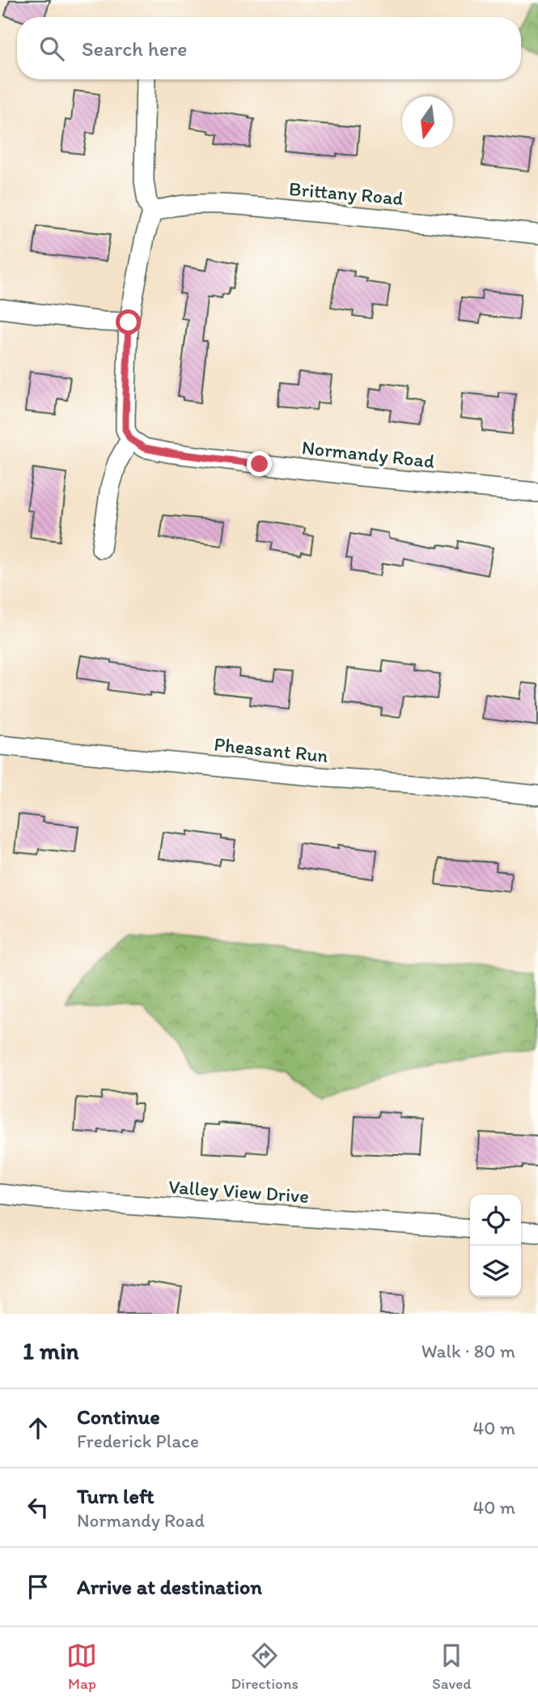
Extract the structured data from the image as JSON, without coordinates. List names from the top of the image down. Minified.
{"streets":{"street":["Brittany Road","Normandy Road","Pheasant Run","Valley View Drive"]},"north":"bottom","page":{"search":"Search here","heading":["1 min","Walk · 80 m"],"list":[["Continue","Frederick Place","40 m"],["Turn left","Normandy Road","40 m"],"Arrive at destination"],"nav":["Map","Directions","Saved"]}}
